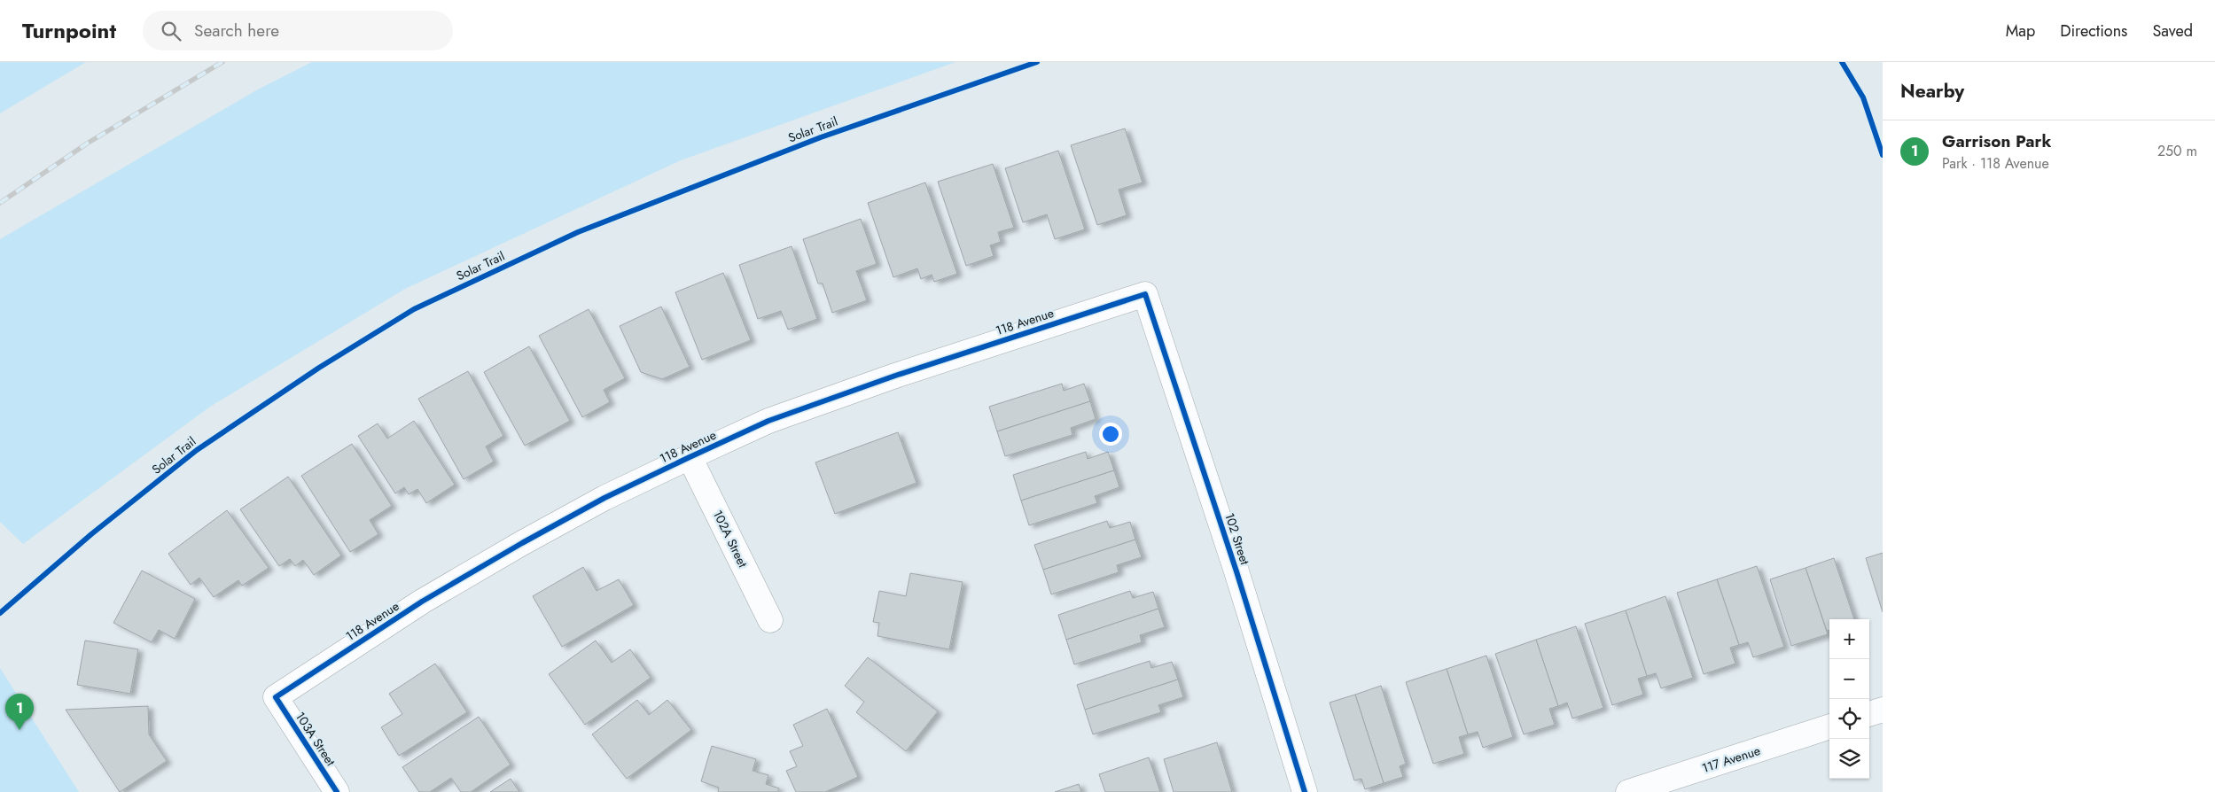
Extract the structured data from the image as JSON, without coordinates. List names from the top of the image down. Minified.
{"streets":{"street":["118 Avenue","102A Street","102 Street","103A Street","117 Avenue"],"cycle path":["Solar Trail"]},"crossings":[["118 Avenue","102A Street"],["118 Avenue","102 Street"],["118 Avenue","103A Street"]],"page":{"header":"Turnpoint","search":"Search here","nav":["Map","Directions","Saved"],"heading":"Nearby","list":[{"mark":"1","name":"Garrison Park","note":"Park · 118 Avenue","value":"250 m"}],"map_buttons":["+","−"],"pins":"1"}}
